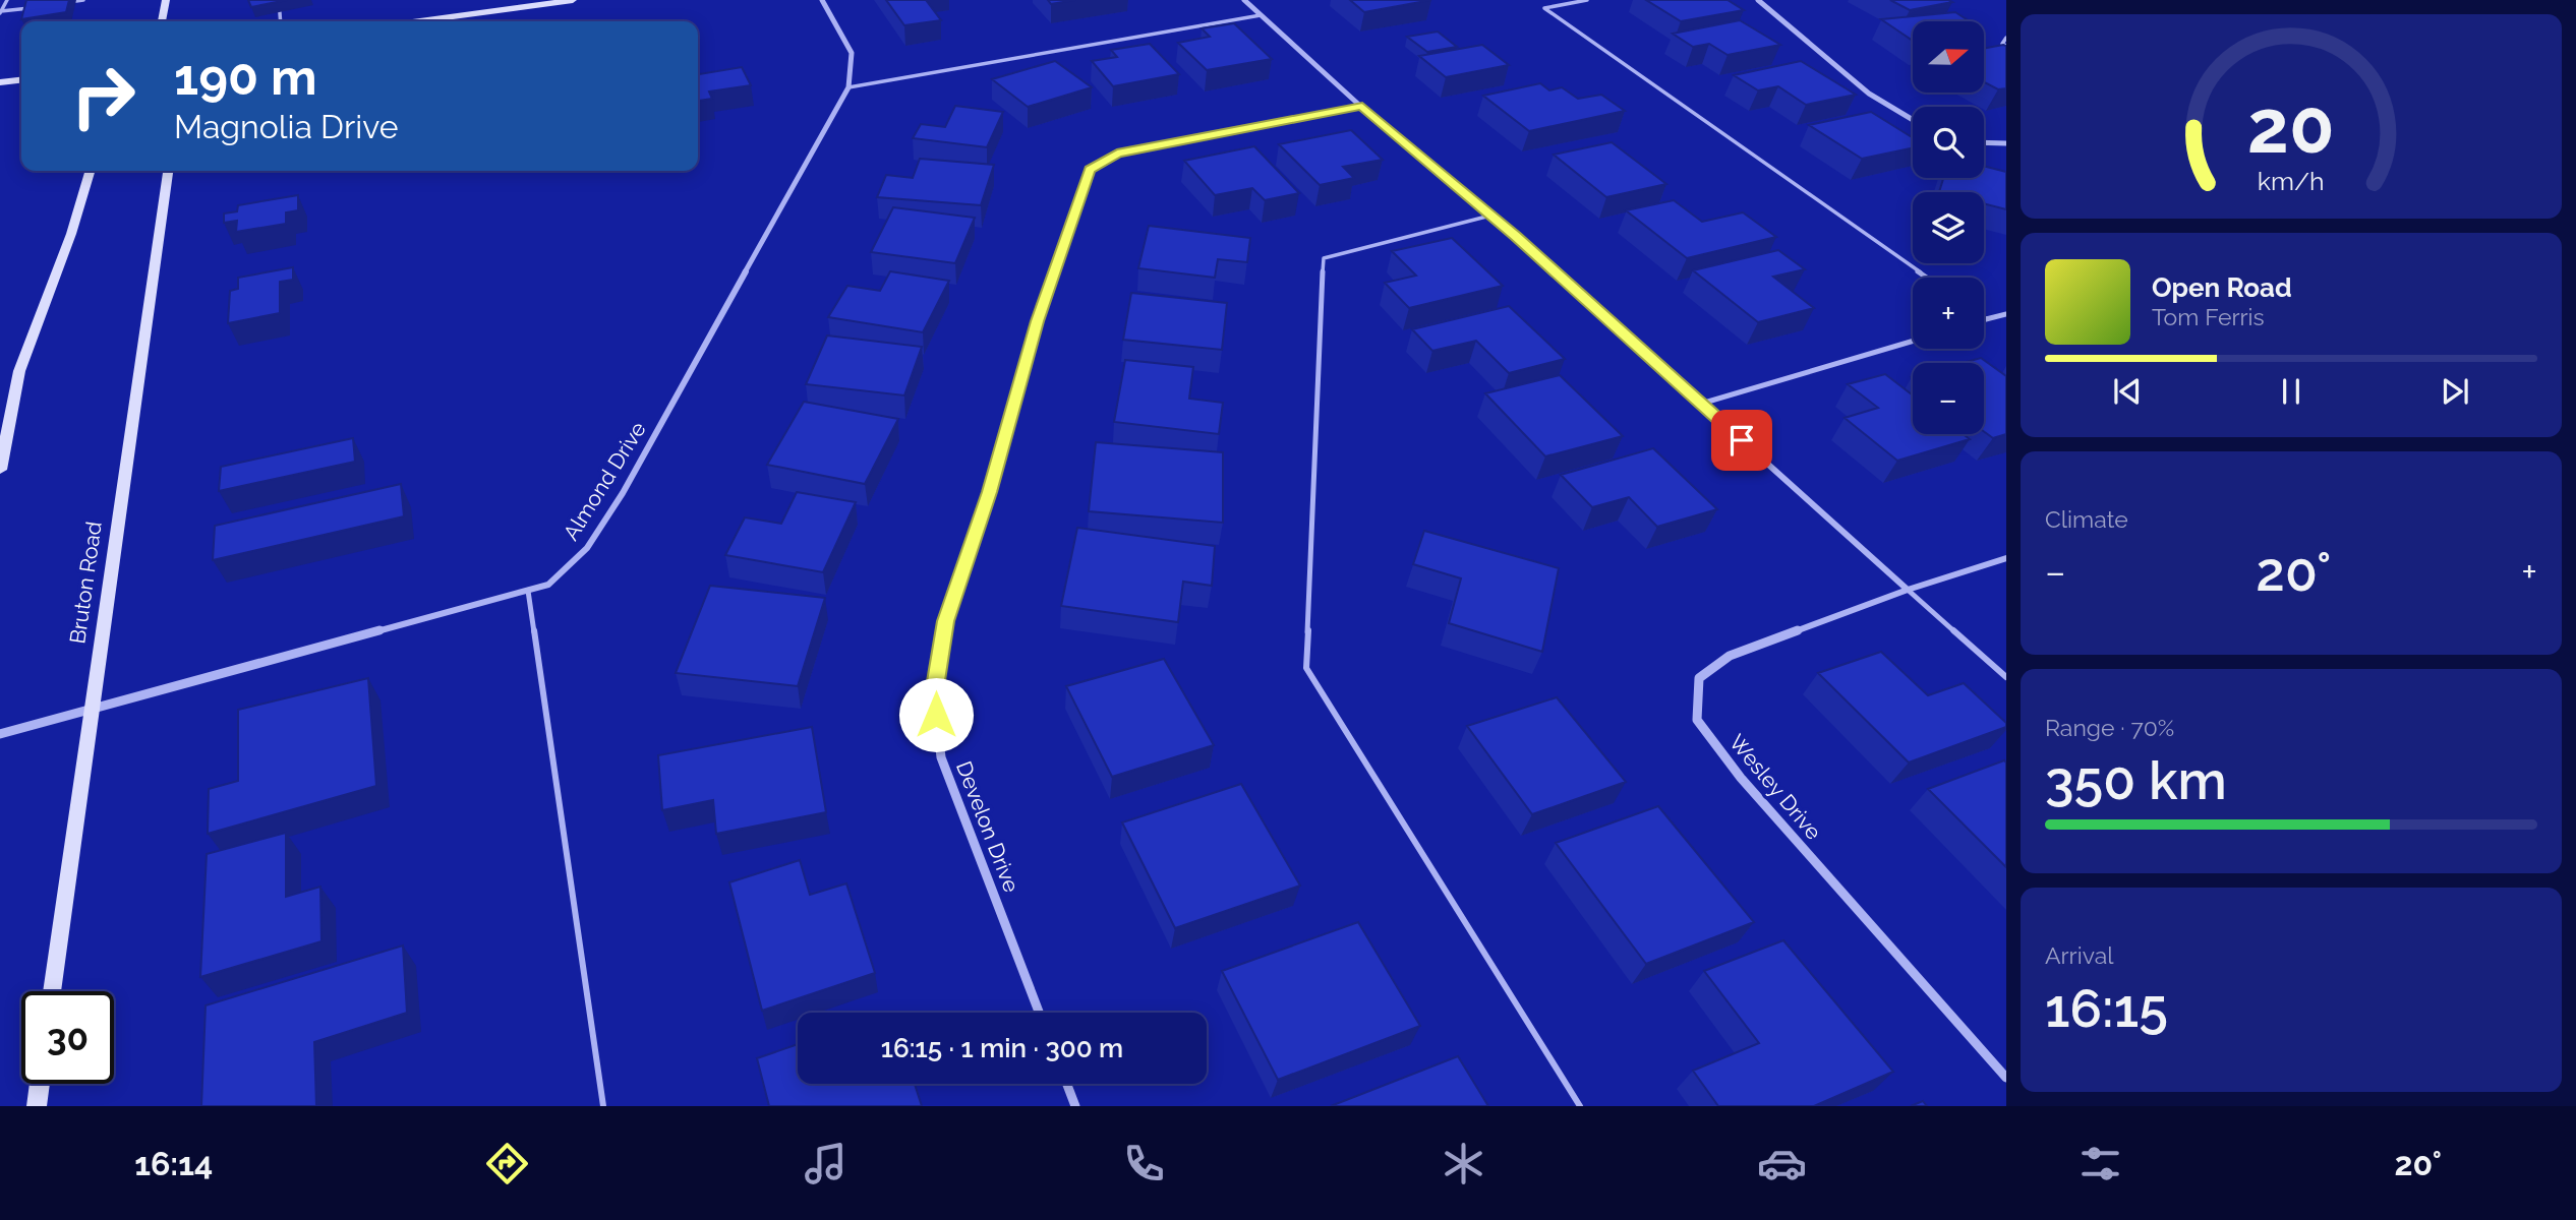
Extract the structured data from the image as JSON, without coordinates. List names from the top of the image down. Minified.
{"streets":{"main road":["Bruton Road"],"street":["Almond Drive","Wesley Drive","Develon Drive"]},"crossings":[["Almond Drive","Bruton Road"]],"north":"right","page":{"map_buttons":["+","−"],"turn":["190 m","Magnolia Drive"],"song":["Open Road","Tom Ferris"],"tile":["Climate",["Range · 70%","350 km"],["Arrival","16:15"]],"heat":["−","20°","+"],"limit":"30","trip":"16:15 · 1 min · 300 m","tabs":["16:14","20°"],"gauge":["20","km/h"]}}
